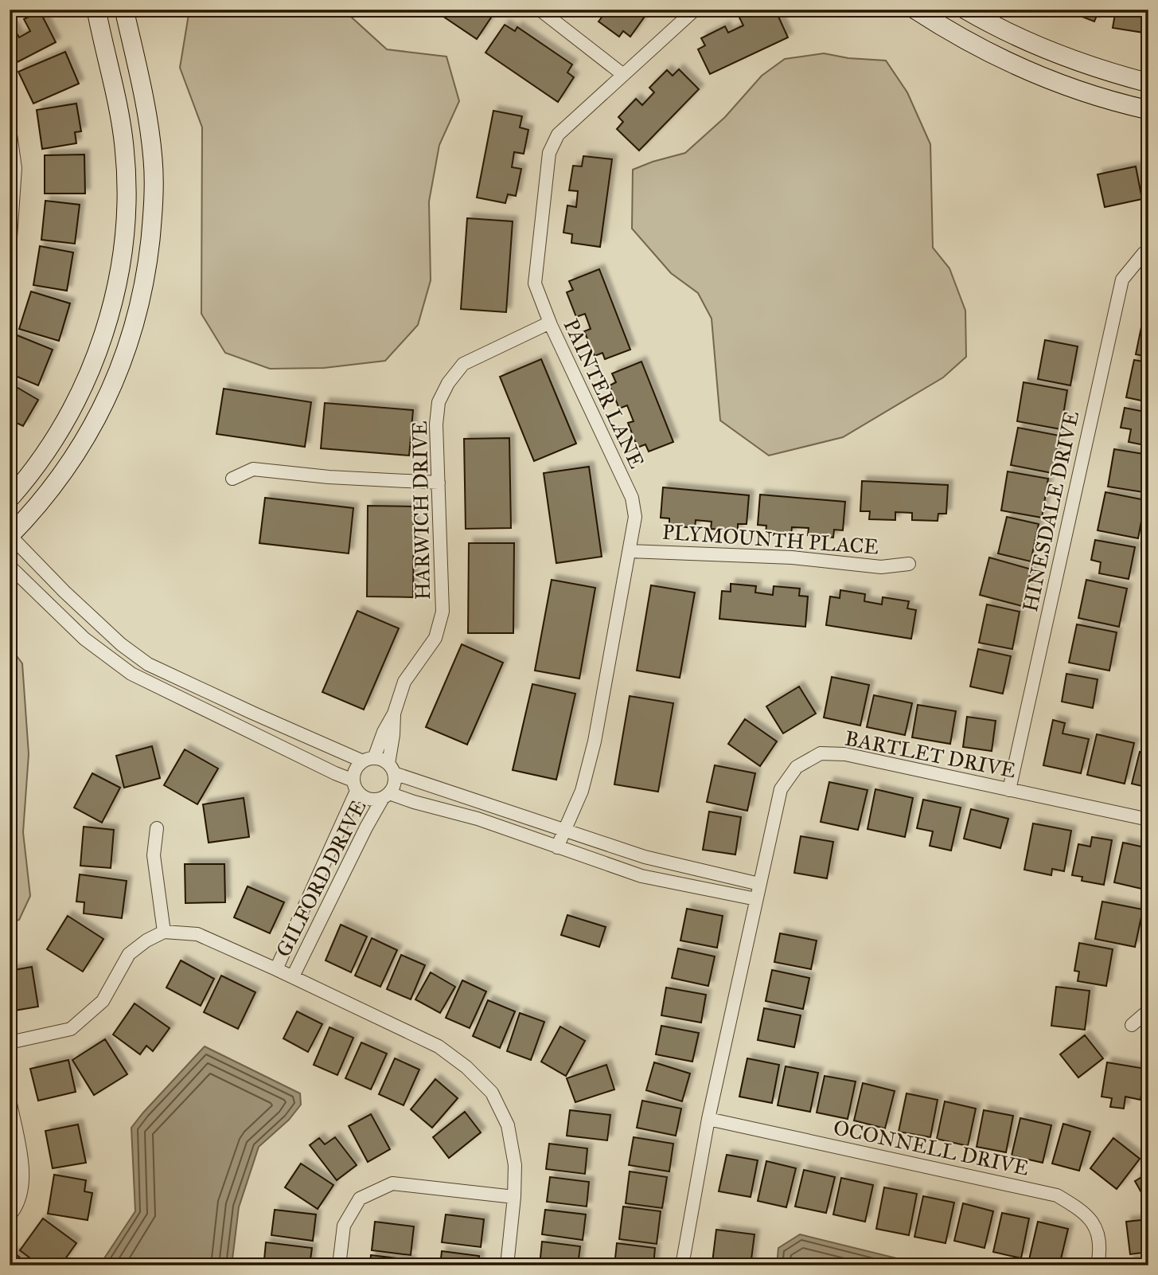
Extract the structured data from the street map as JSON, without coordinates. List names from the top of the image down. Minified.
{"streets":{"street":["PAINTER LANE","HARWICH DRIVE","HINESDALE DRIVE","PLYMOUNTH PLACE","BARTLET DRIVE","GILFORD DRIVE","OCONNELL DRIVE"]},"crossings":[["PAINTER LANE","HARWICH DRIVE"],["PAINTER LANE","PLYMOUNTH PLACE"],["HARWICH DRIVE","GILFORD DRIVE"],["HINESDALE DRIVE","BARTLET DRIVE"]]}
